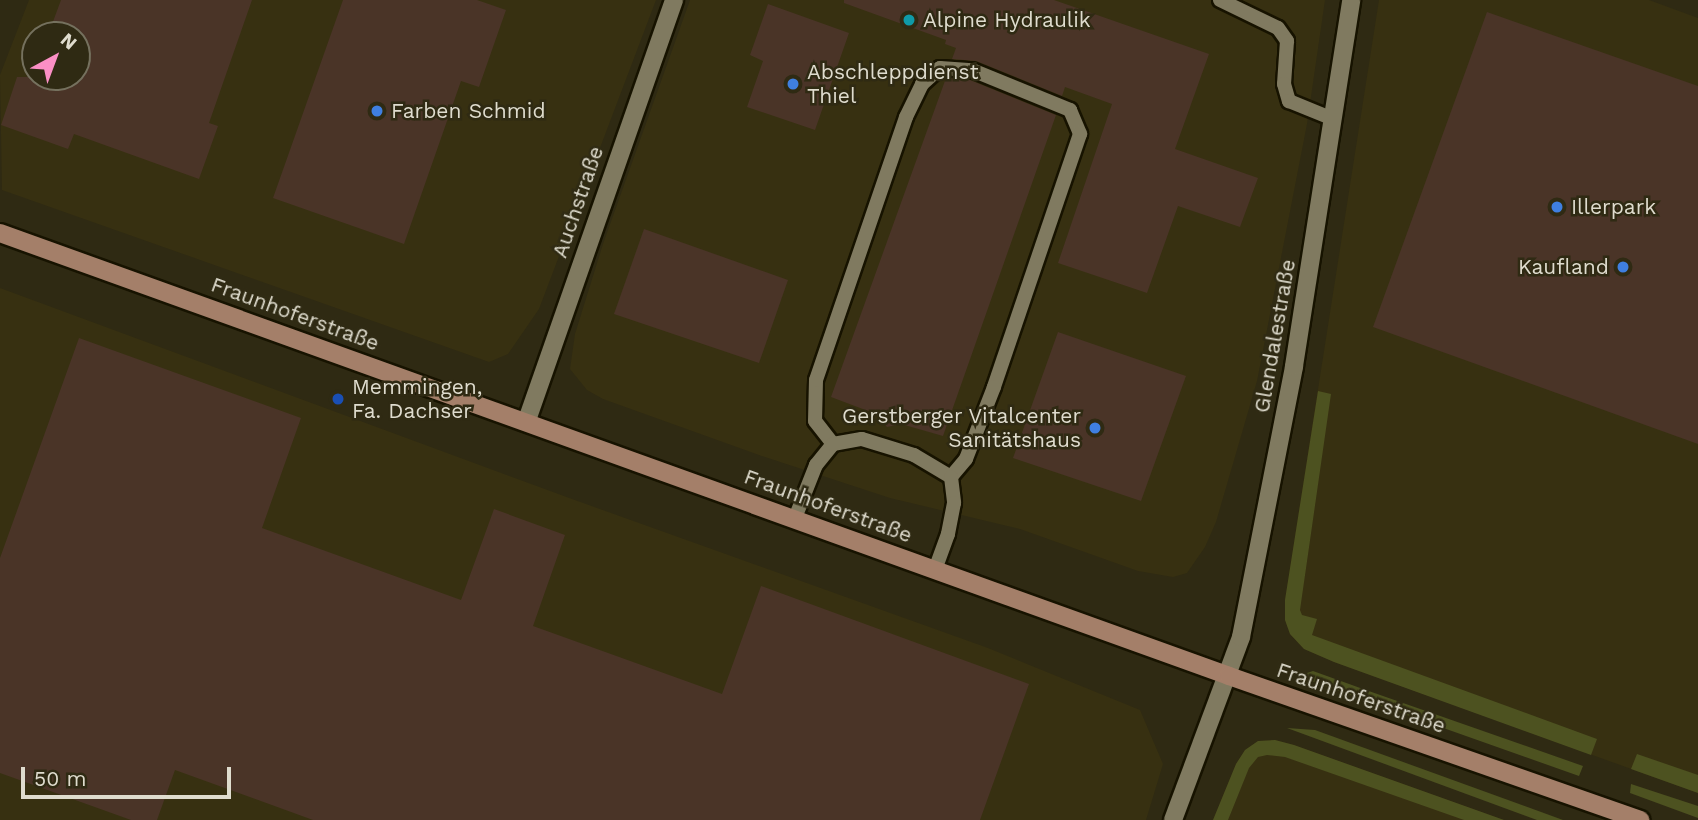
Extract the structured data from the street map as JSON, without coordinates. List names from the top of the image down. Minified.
{"streets":{"street":["Auchstraße","Fraunhoferstraße","Glendalestraße"]},"crossings":[["Auchstraße","Fraunhoferstraße"],["Fraunhoferstraße","Glendalestraße"]],"places":["Alpine Hydraulik","Abschleppdienst Thiel","Farben Schmid","Illerpark","Kaufland","Memmingen, Fa. Dachser","Gerstberger Vitalcenter Sanitätshaus"],"scale_bar":"50 m","north":"top right"}
